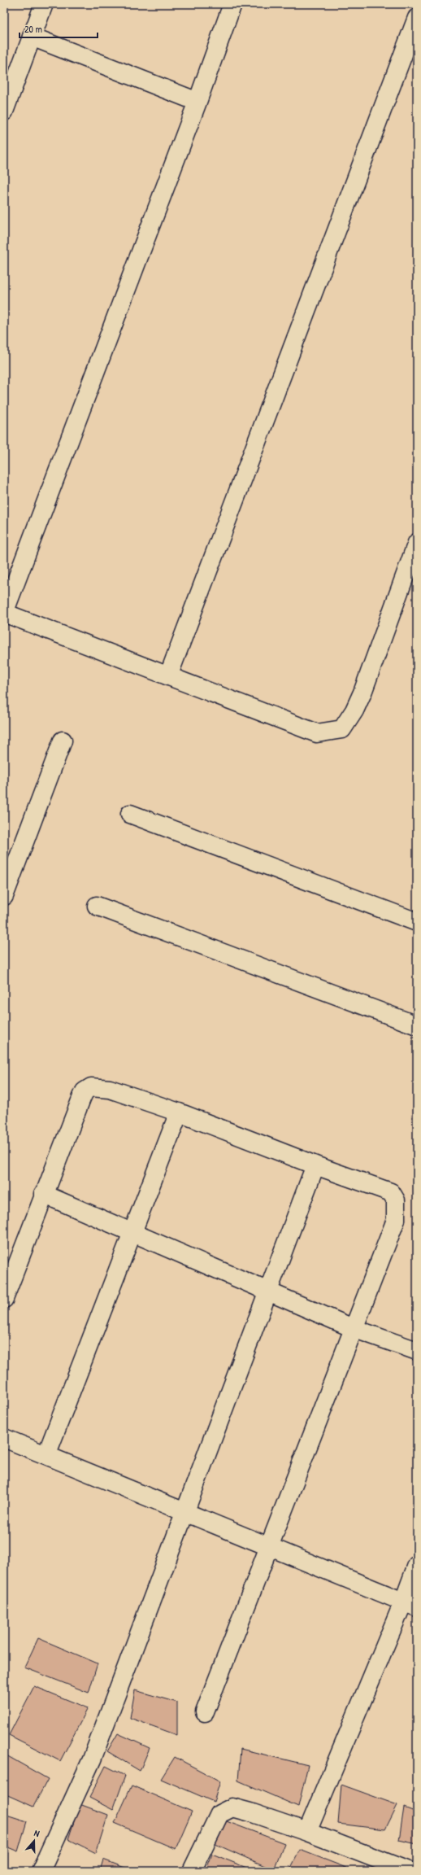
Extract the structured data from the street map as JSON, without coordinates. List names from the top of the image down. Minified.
{"scale_bar":"20 m","north":"top"}
